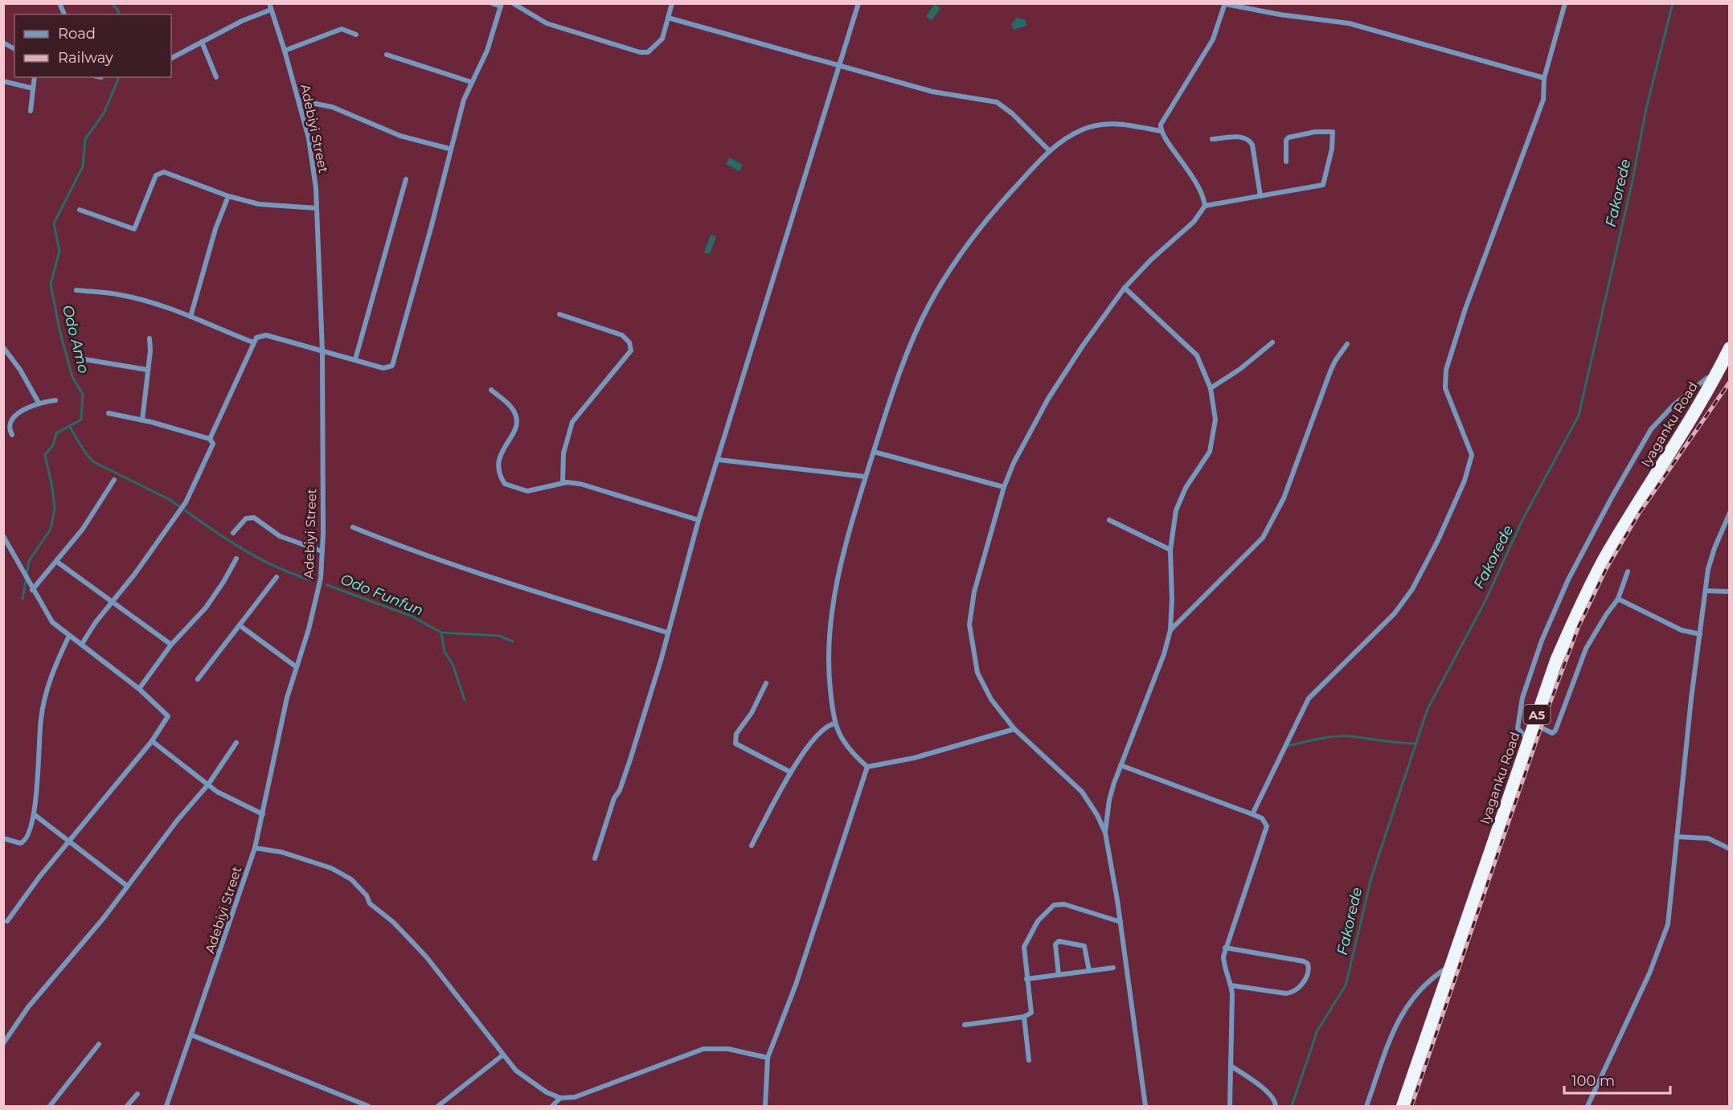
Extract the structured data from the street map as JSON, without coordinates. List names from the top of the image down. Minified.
{"streets":{"highway":["Iyaganku Road","A5"],"street":["Adebiyi Street"]},"water":["Fakorede","Odo Amo","Odo Funfun"],"legend":["Road","Railway"],"scale_bar":"100 m"}
